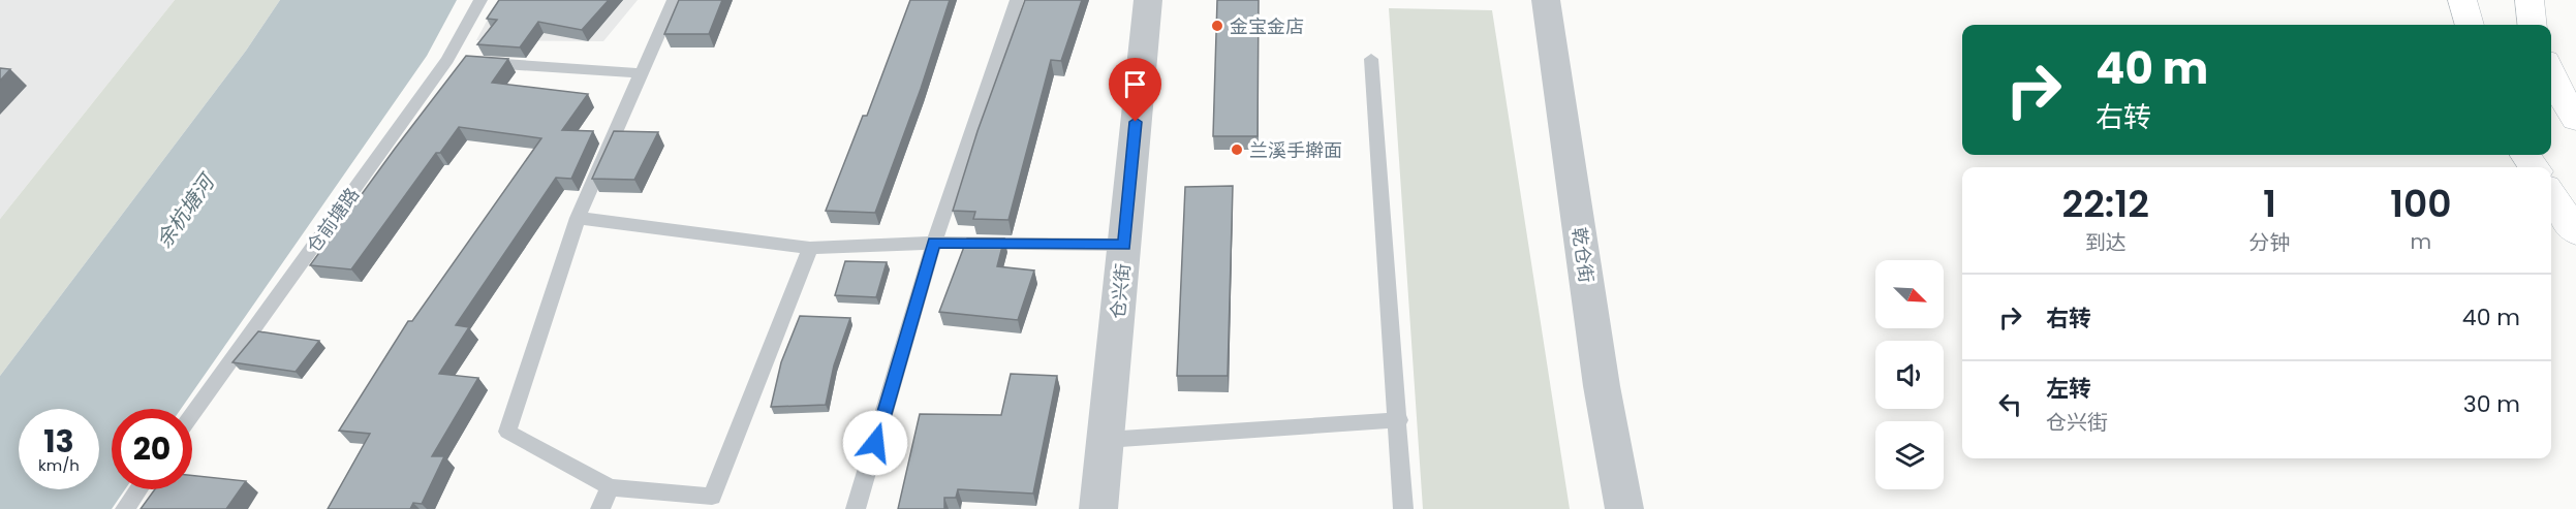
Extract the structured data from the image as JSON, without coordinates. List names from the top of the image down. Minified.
{"streets":{"street":["乾仓街","仓兴街"],"lane":["仓前塘路"]},"water":["余杭塘河"],"places":["金宝金店","兰溪手擀面"],"north":"bottom right","page":{"turn":["40 m","右转"],"eta":["22:12","到达","1","分钟","100","m"],"list":[{"name":"右转","value":"40 m"},{"name":"左转","note":"仓兴街","value":"30 m"}],"speed":"13 km/h","limit":"20"}}
